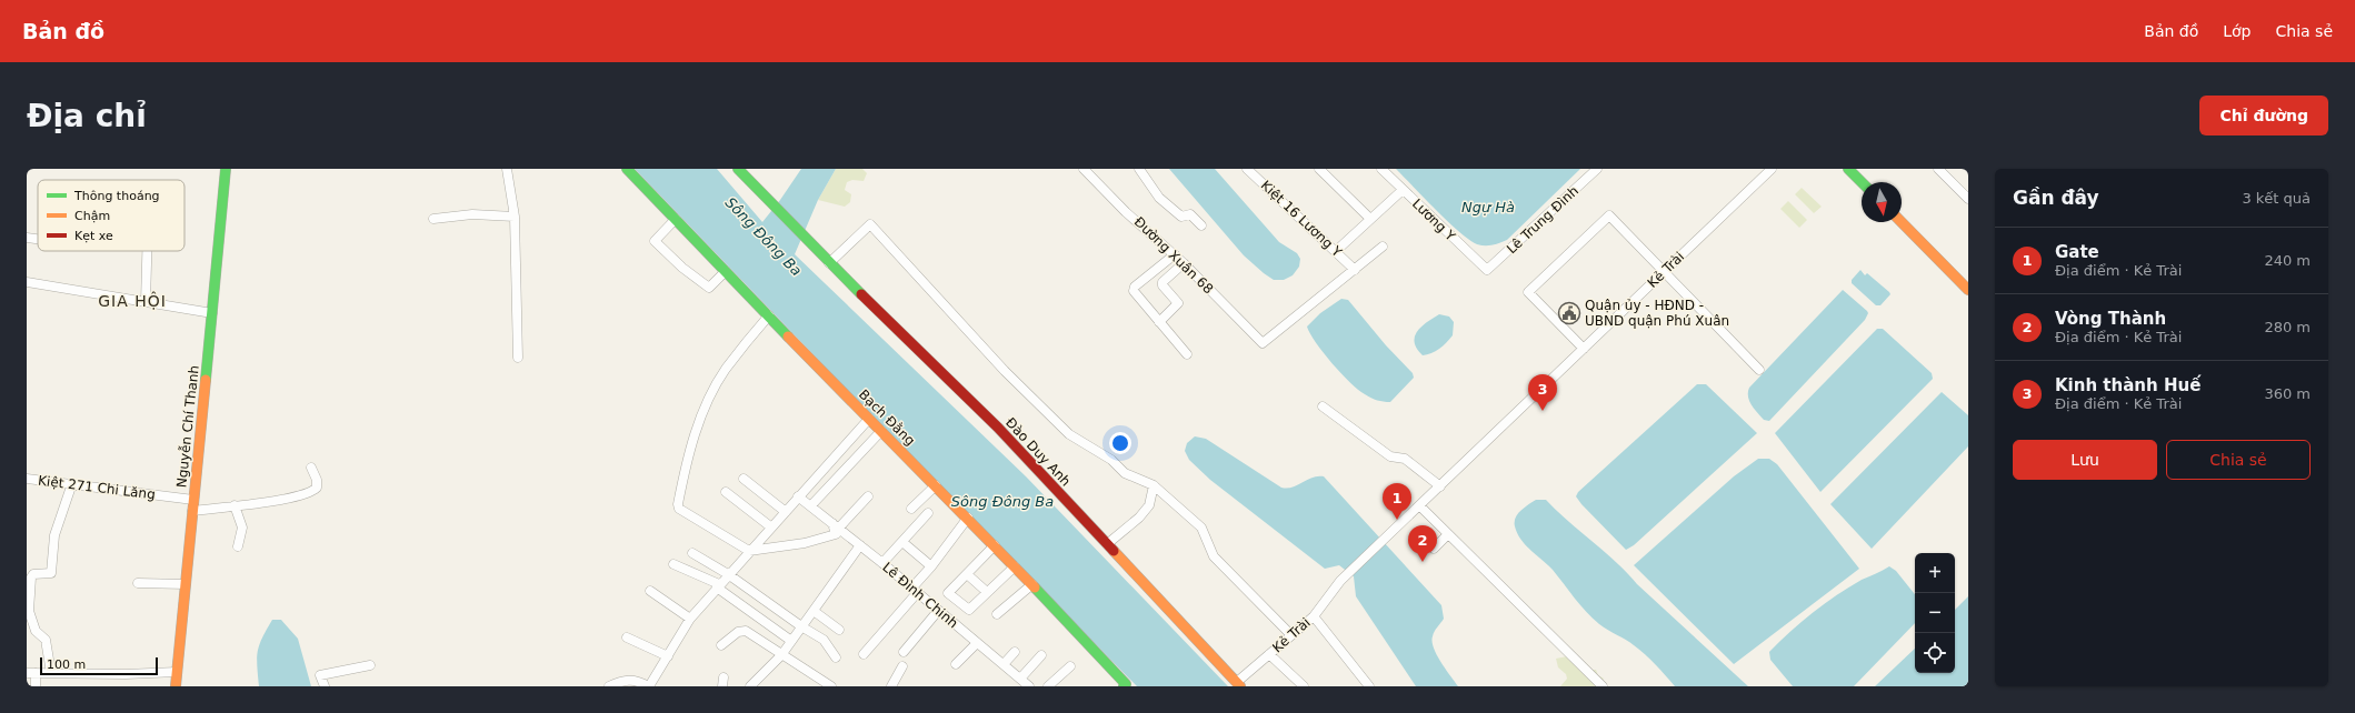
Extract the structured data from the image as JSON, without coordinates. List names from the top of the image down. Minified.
{"streets":{"street":["Kiệt 16 Lương Y","Lương Y","Lê Trung Đình","Đường Xuân 68","Kẻ Trài","Bạch Đằng","Nguyễn Chí Thanh","Đào Duy Anh","Kiệt 271 Chi Lăng","Lê Đình Chinh"]},"crossings":[["Kiệt 16 Lương Y","Đường Xuân 68"],["Lương Y","Lê Trung Đình"],["Kẻ Trài","Đào Duy Anh"],["Nguyễn Chí Thanh","Kiệt 271 Chi Lăng"]],"districts":["GIA HỘI"],"water":["Ngự Hà","Sông Đông Ba"],"places":{"public building":["Quận ủy - HĐND - UBND quận Phú Xuân"]},"legend":["Thông thoáng","Chậm","Kẹt xe"],"scale_bar":"100 m","north":"bottom","page":{"header":"Bản đồ","nav":["Bản đồ","Lớp","Chia sẻ"],"buttons":["Chỉ đường",["Lưu","Chia sẻ"]],"title":"Địa chỉ","heading":["Gần đây","3 kết quả"],"list":[{"mark":"1","name":"Gate","note":"Địa điểm · Kẻ Trài","value":"240 m"},{"mark":"2","name":"Vòng Thành","note":"Địa điểm · Kẻ Trài","value":"280 m"},{"mark":"3","name":"Kinh thành Huế","note":"Địa điểm · Kẻ Trài","value":"360 m"}],"pins":["3","1","2"],"map_buttons":["+","−"],"scale":"100 m"}}
